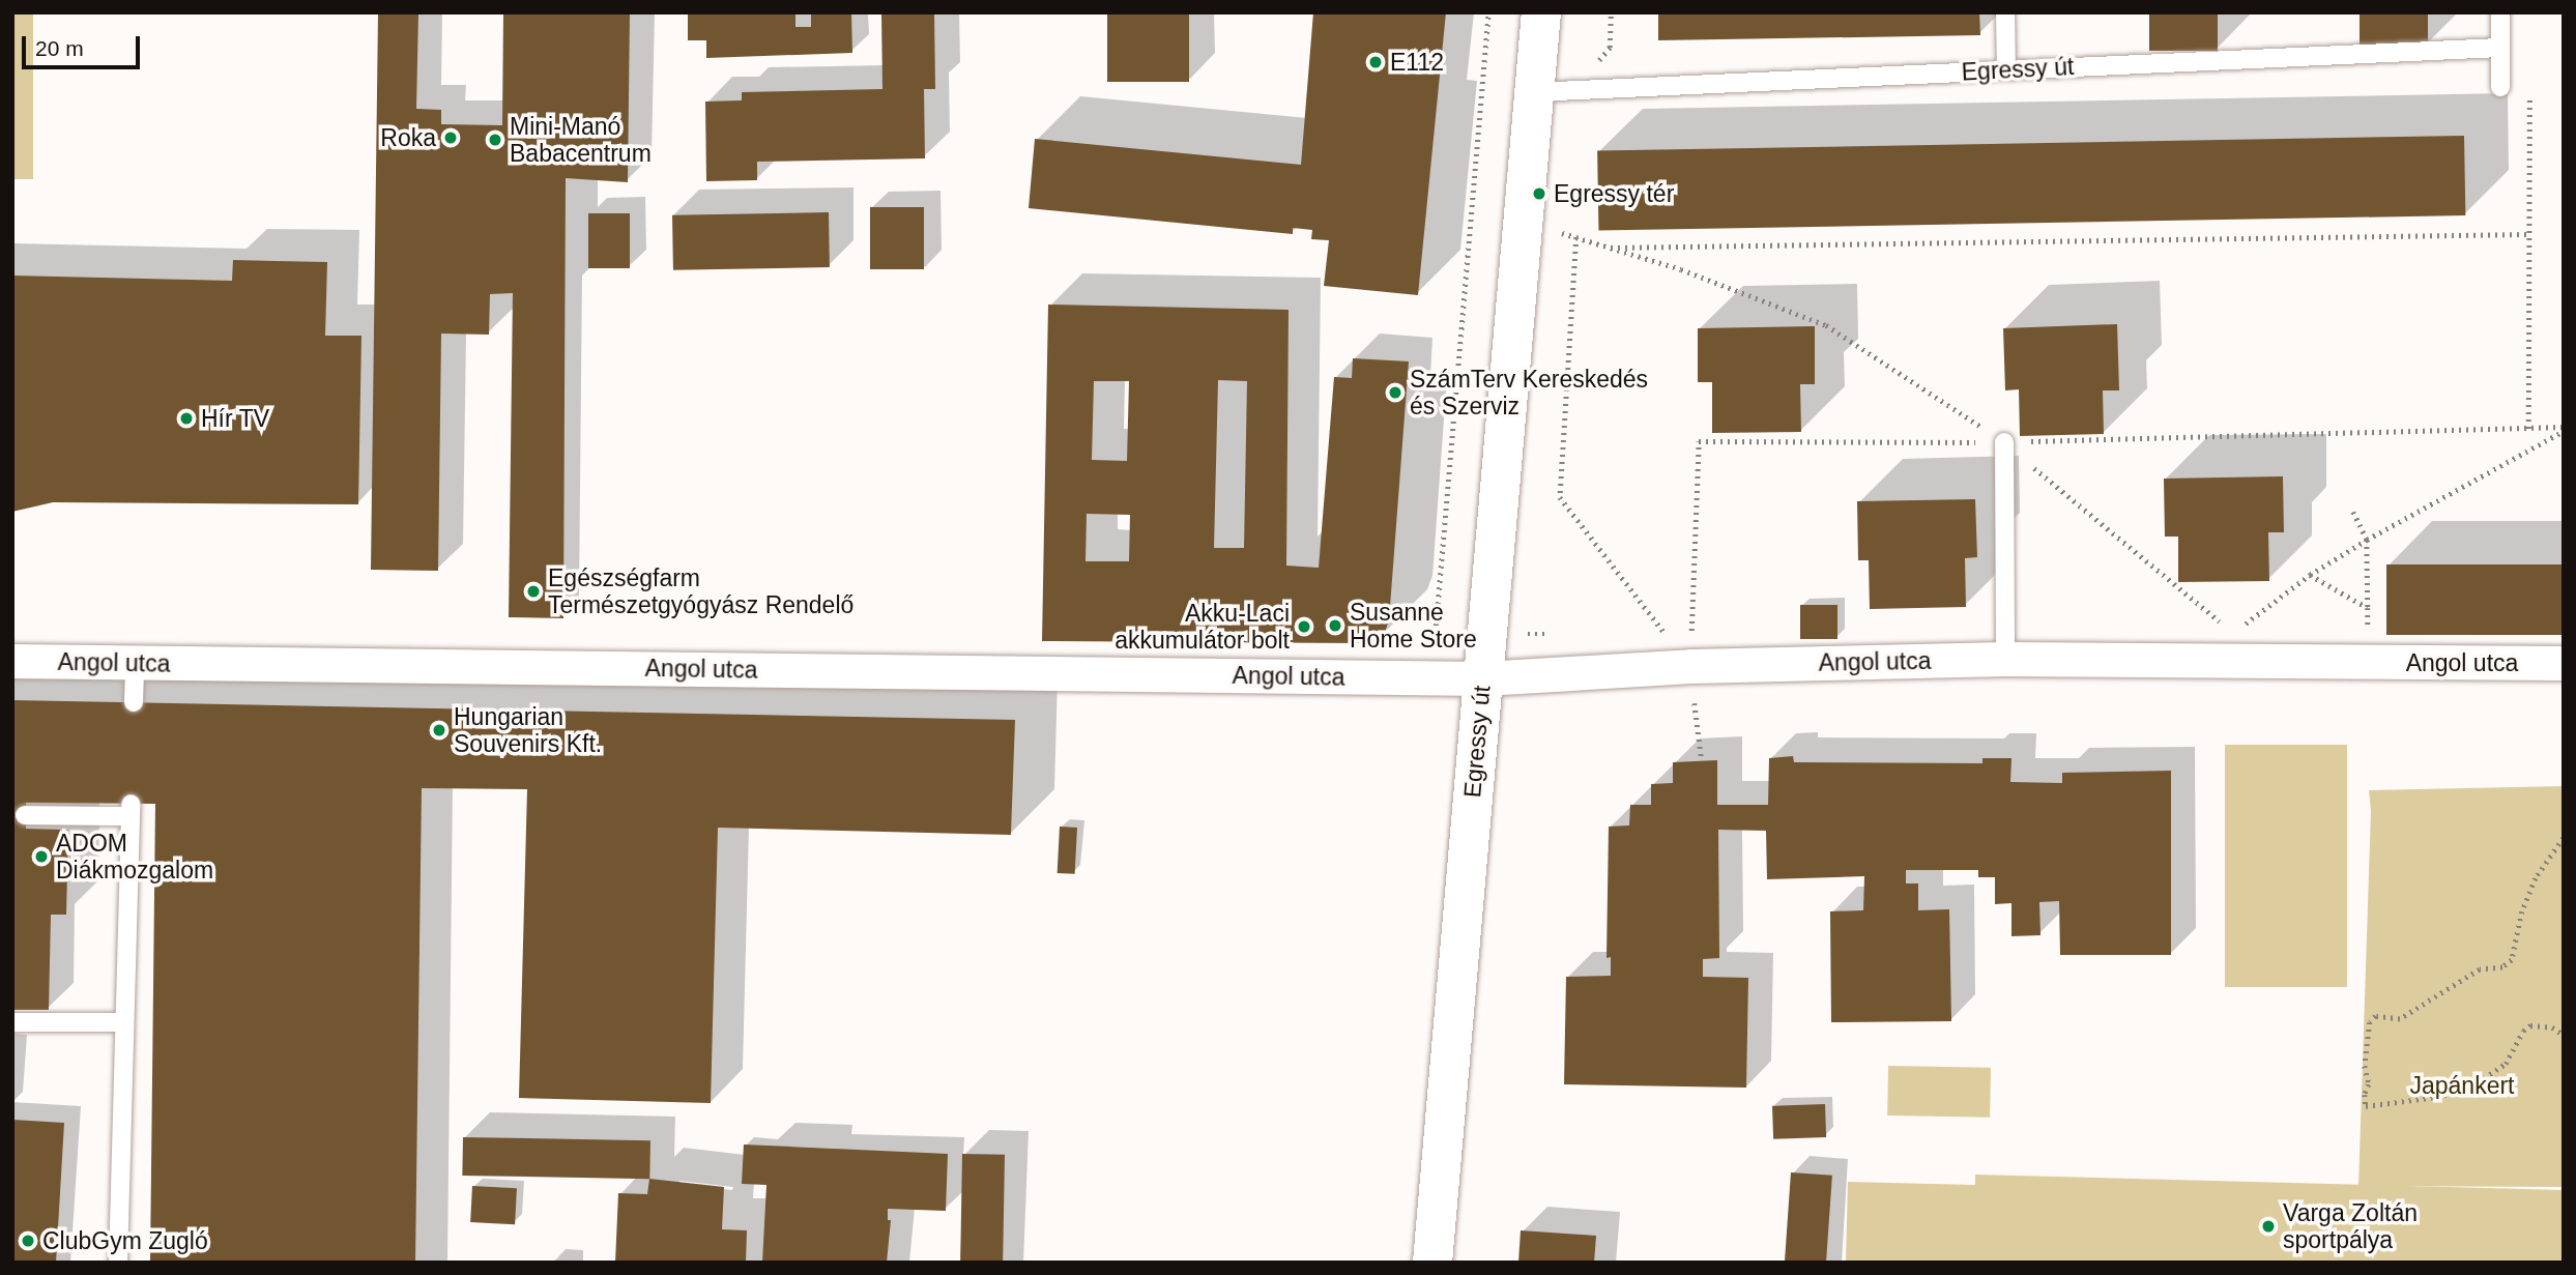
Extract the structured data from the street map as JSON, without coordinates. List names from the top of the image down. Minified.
{"streets":{"street":["Egressy út","Angol utca"]},"crossings":[["Egressy út","Angol utca"]],"parks":["Japánkert"],"places":["E112","Roka","Mini-Manó Babacentrum","Egressy tér","SzámTerv Kereskedés és Szerviz","Hír TV","Egészségfarm Természetgyógyász Rendelő","Susanne Home Store","Akku-Laci akkumulátor bolt","Hungarian Souvenirs Kft.","ADOM Diákmozgalom","Varga Zoltán sportpálya","ClubGym Zugló"],"scale_bar":"20 m"}
